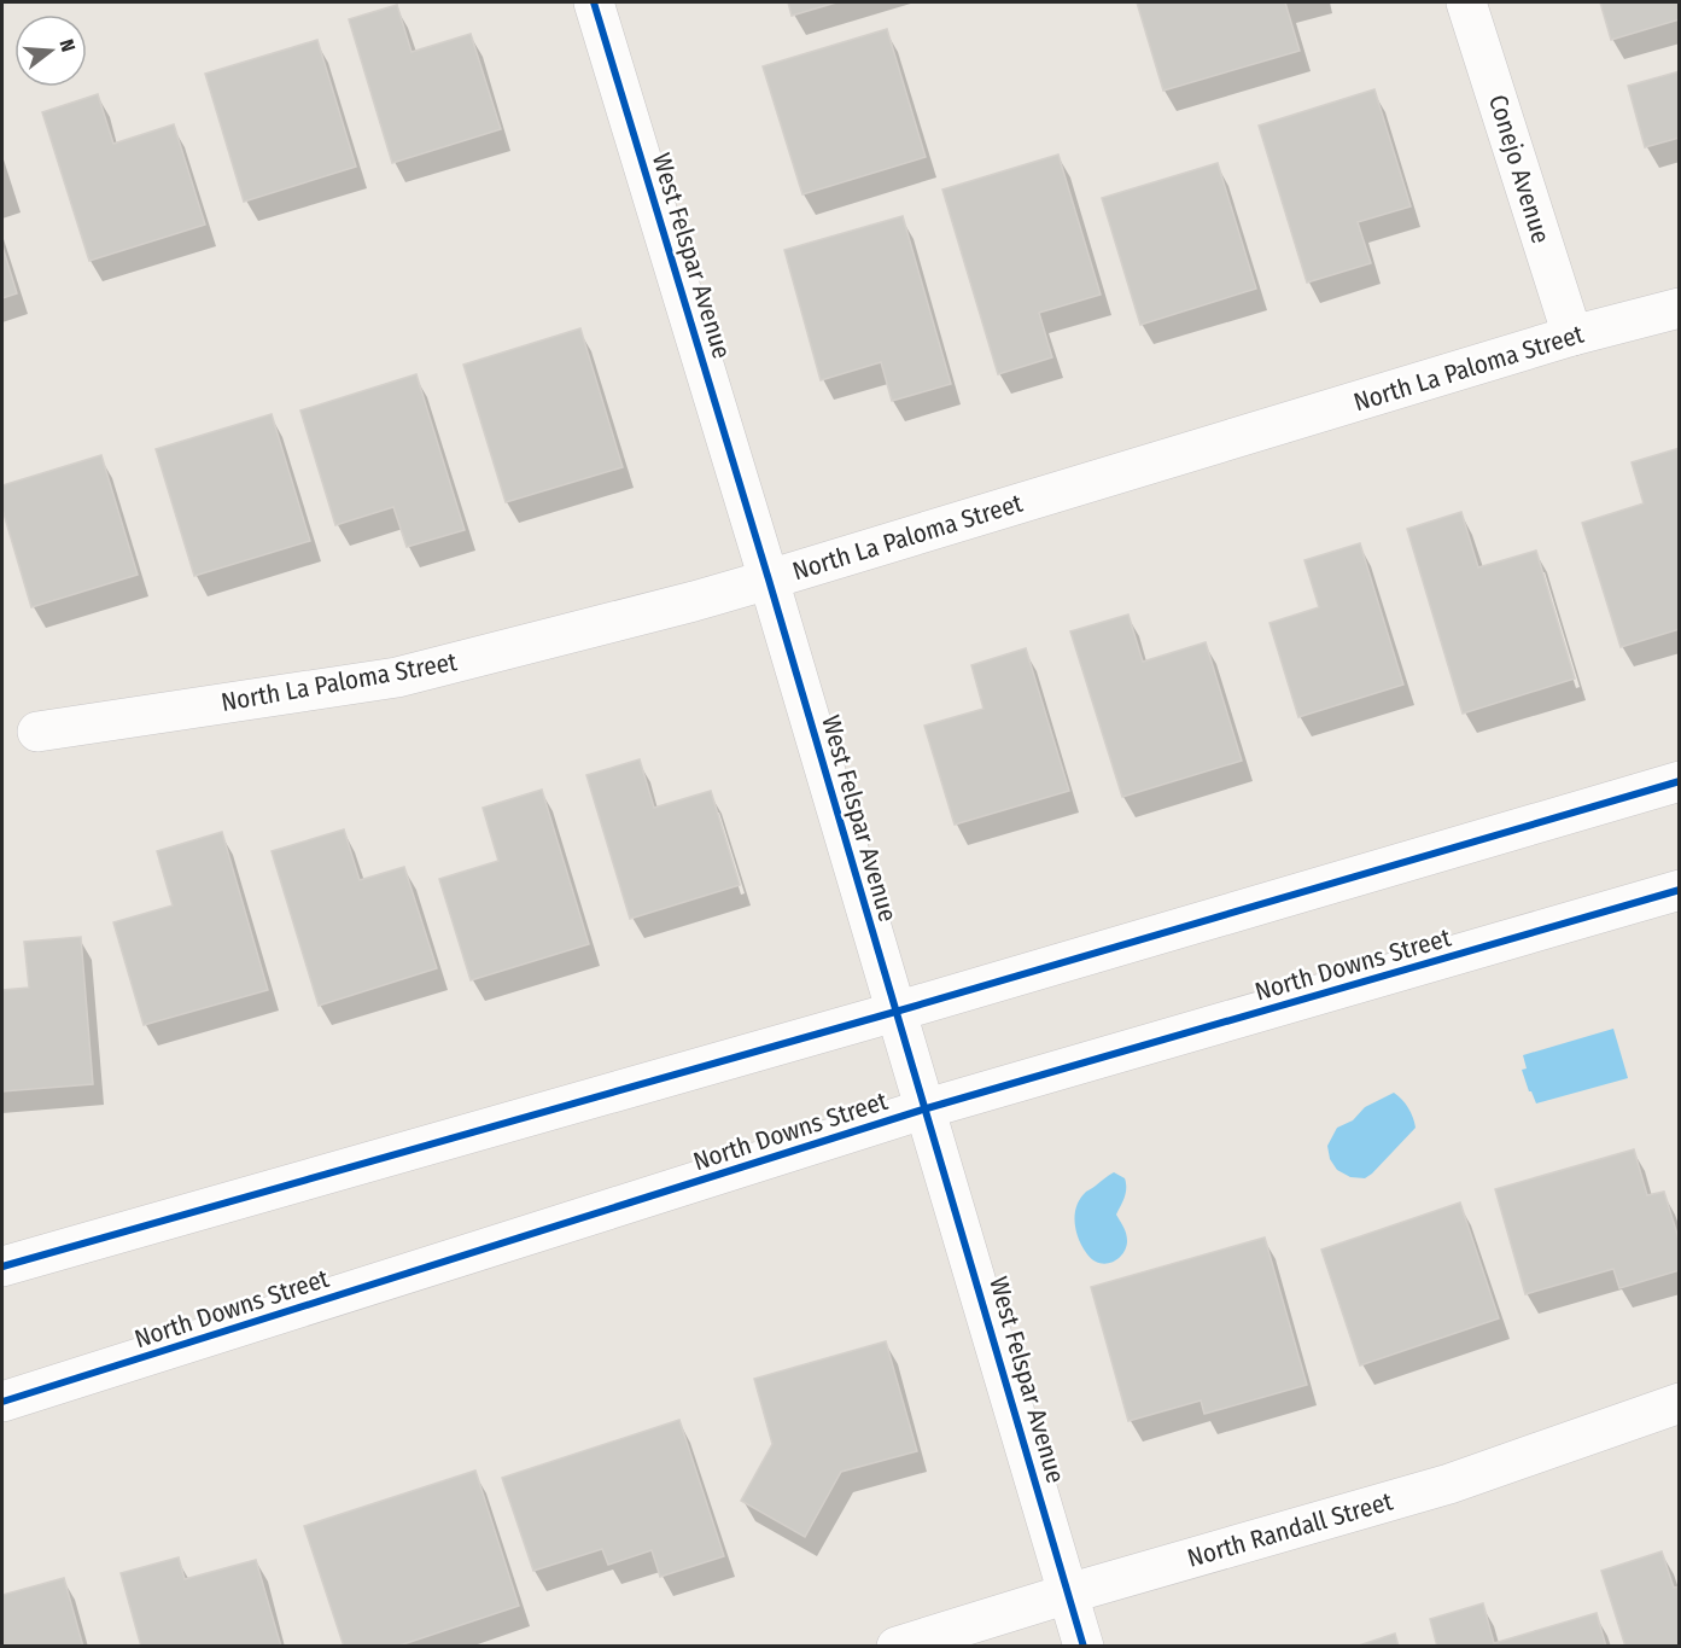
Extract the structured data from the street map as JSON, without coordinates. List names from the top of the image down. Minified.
{"streets":{"street":["Conejo Avenue","West Felspar Avenue","North La Paloma Street","North Downs Street","North Randall Street"]},"crossings":[["Conejo Avenue","North La Paloma Street"],["West Felspar Avenue","North La Paloma Street"],["West Felspar Avenue","North Downs Street"],["West Felspar Avenue","North Randall Street"]],"north":"right"}
